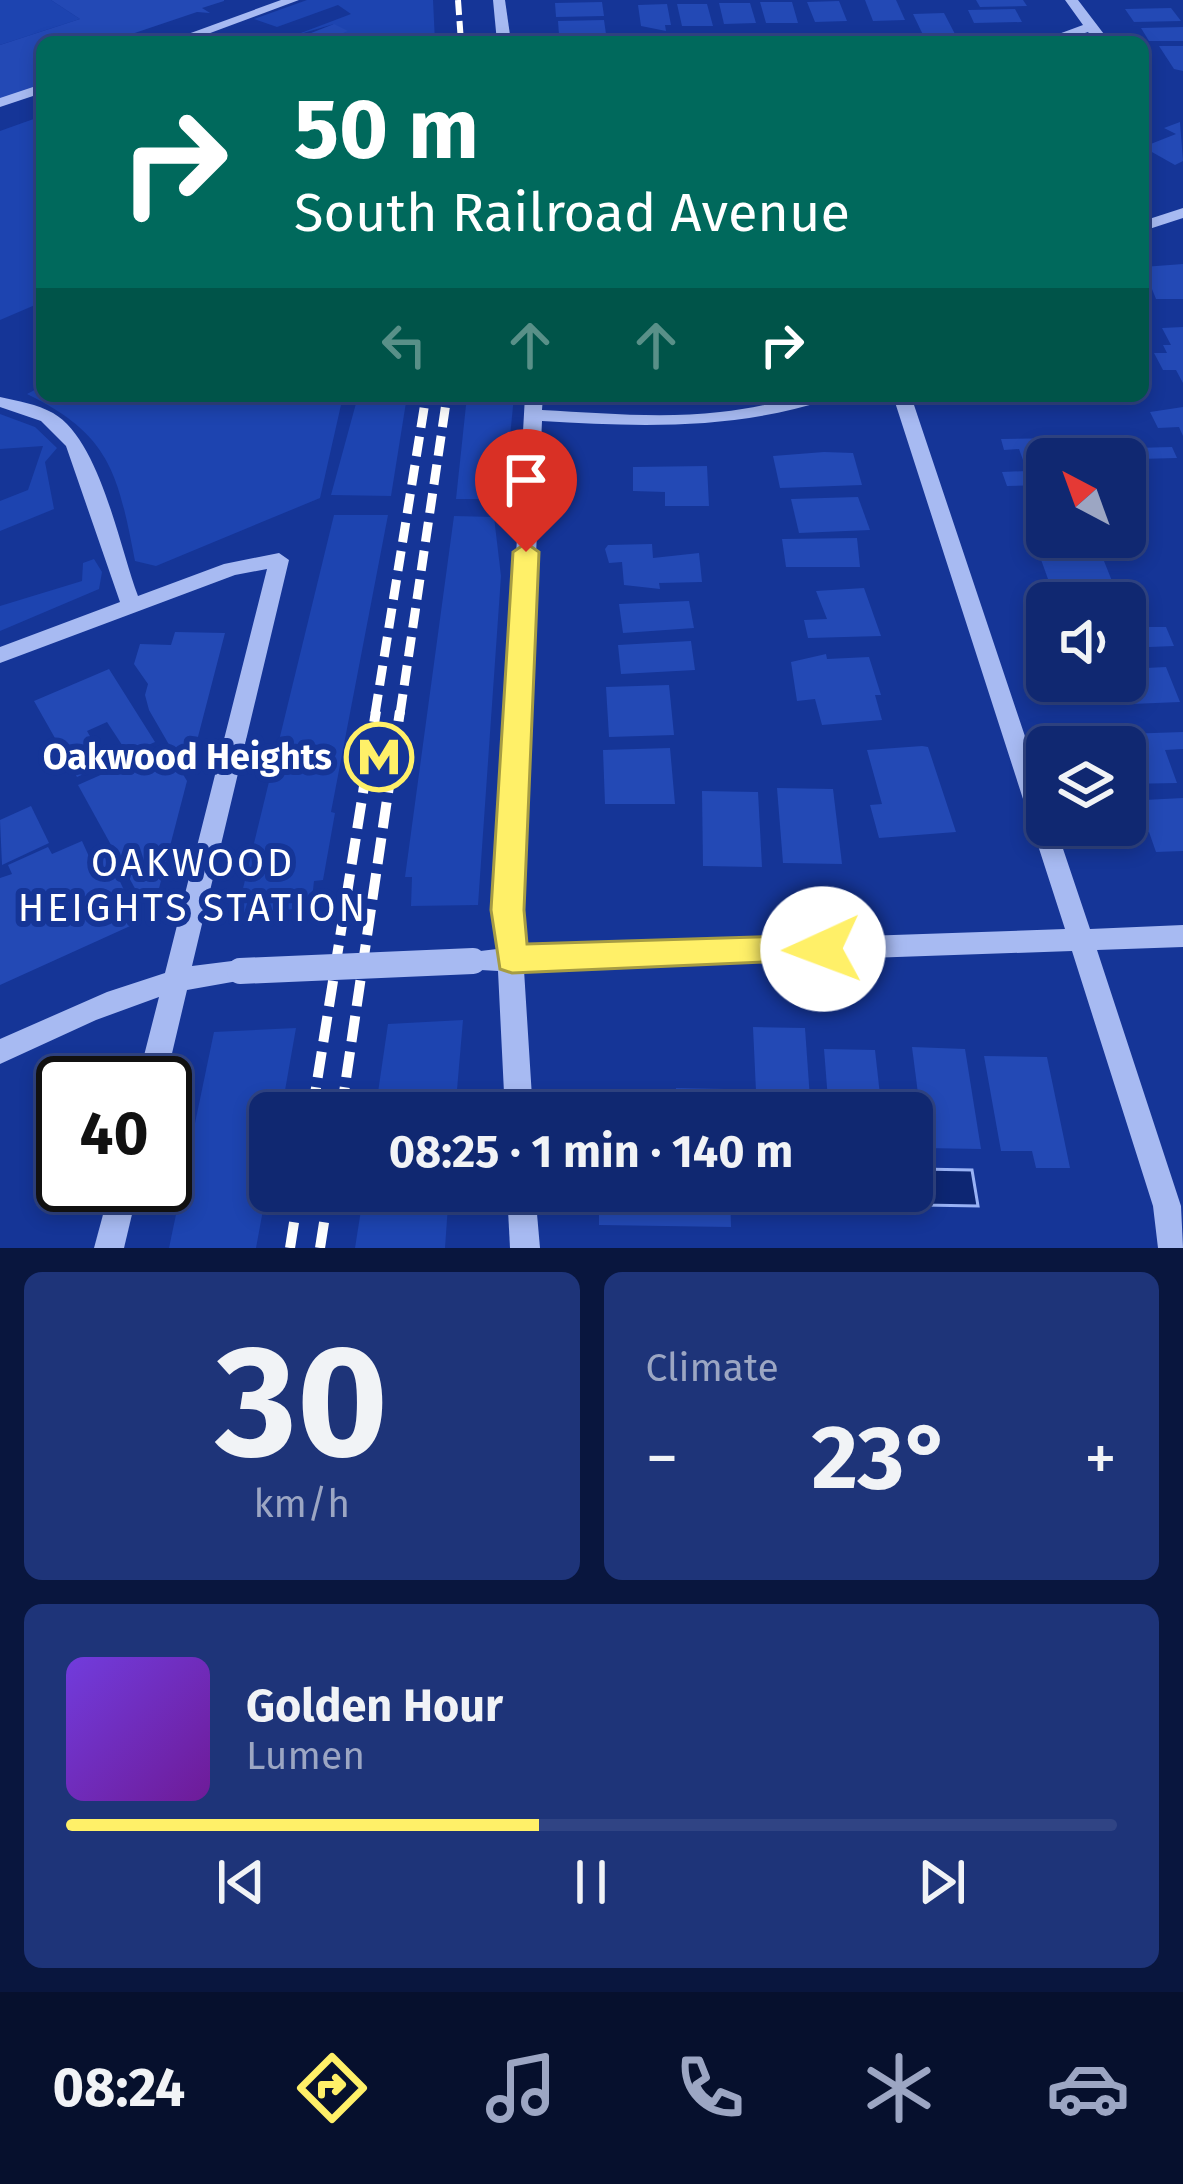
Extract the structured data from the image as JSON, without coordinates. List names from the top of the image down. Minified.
{"districts":["OAKWOOD HEIGHTS STATION"],"places":{"metro station":["Oakwood Heights"]},"north":"top left","page":{"turn":["50 m","South Railroad Avenue"],"limit":"40","trip":"08:25 · 1 min · 140 m","tile":[["30","km/h"],"Climate"],"heat":["−","23°","+"],"song":["Golden Hour","Lumen"],"tabs":"08:24"}}
